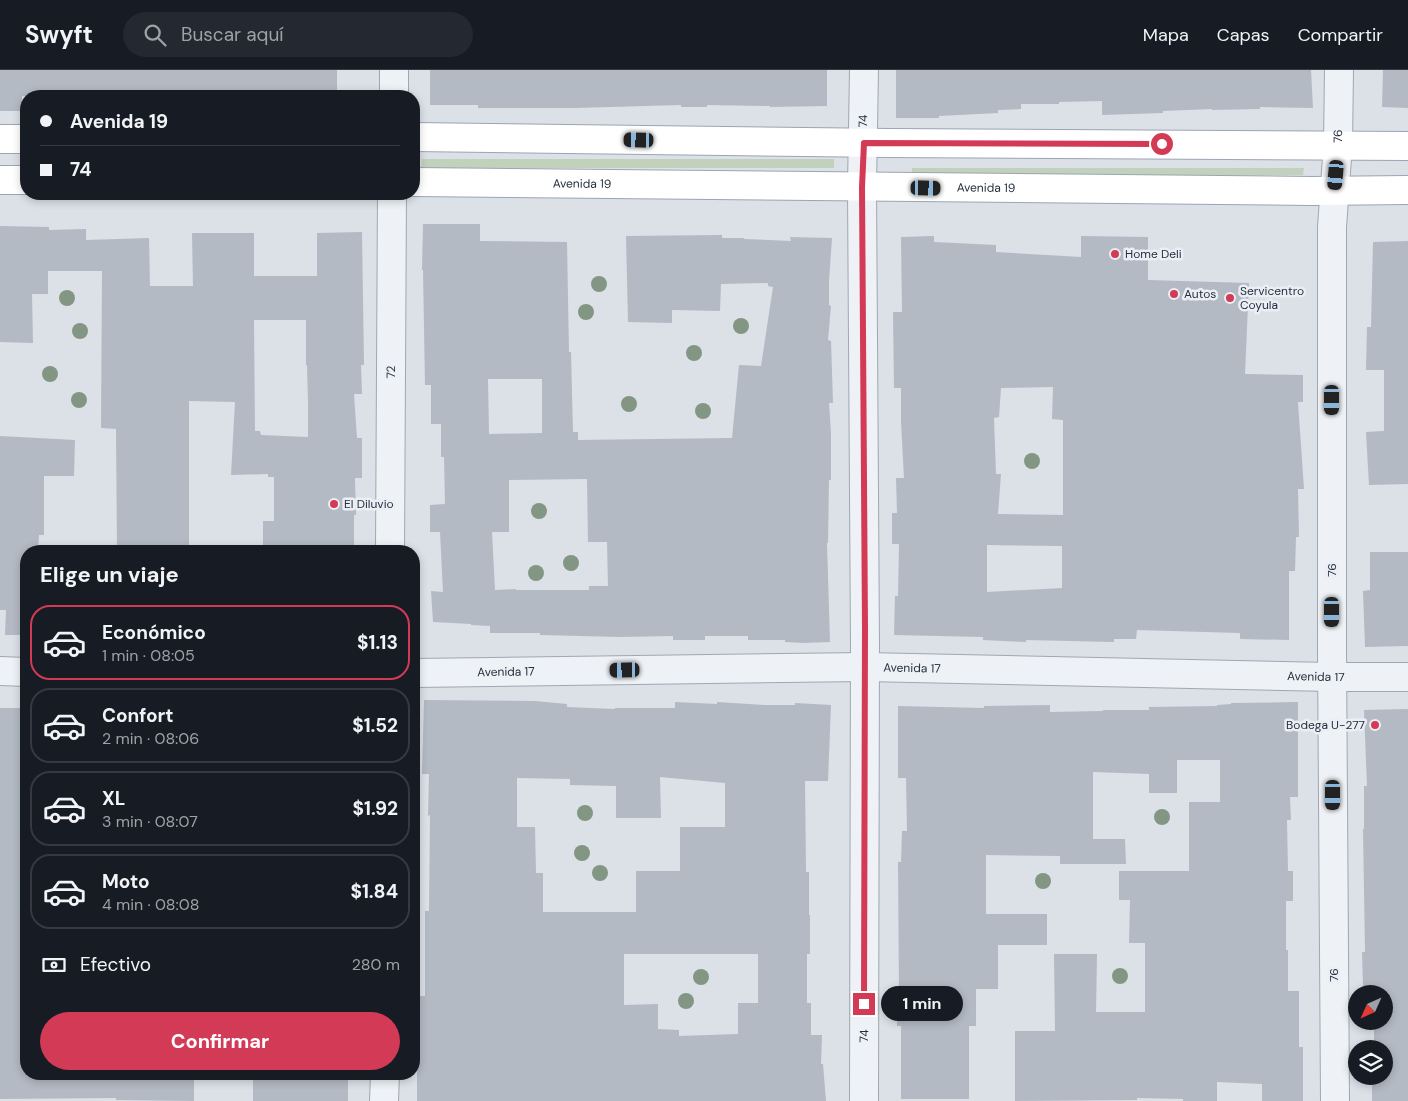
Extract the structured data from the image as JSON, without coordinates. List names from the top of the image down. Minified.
{"streets":{"main road":["Avenida 19"],"street":["74","76","72","Avenida 17"]},"crossings":[["74","Avenida 19"],["74","Avenida 17"],["76","Avenida 19"],["76","Avenida 17"]],"places":["Home Deli","Autos","Servicentro Coyula","El Diluvio","Bodega U-277"],"north":"bottom left","page":{"header":"Swyft","search":"Buscar aquí","nav":["Mapa","Capas","Compartir"],"banner":["Avenida 19","74"],"heading":"Elige un viaje","list":[{"name":"Económico","note":"1 min · 08:05","value":"$1.13"},{"name":"Confort","note":"2 min · 08:06","value":"$1.52"},{"name":"XL","note":"3 min · 08:07","value":"$1.92"},{"name":"Moto","note":"4 min · 08:08","value":"$1.84"}],"pay":["Efectivo","280 m"],"bubble":"1 min","buttons":"Confirmar"}}
